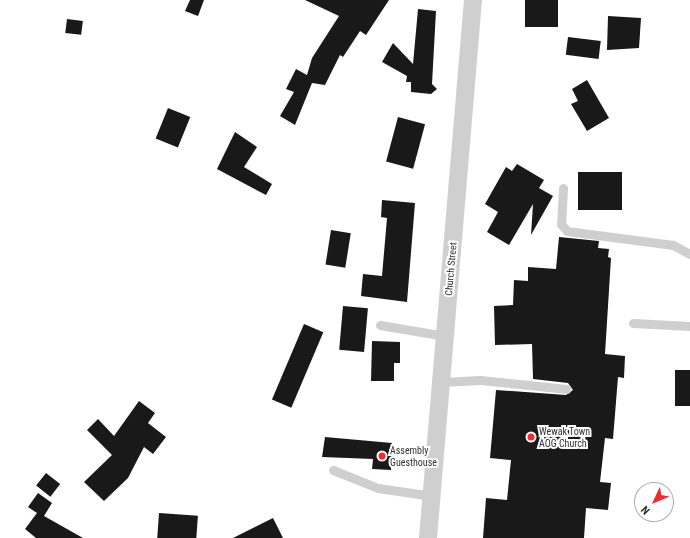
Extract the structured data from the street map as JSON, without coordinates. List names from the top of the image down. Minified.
{"streets":{"street":["Church Street"]},"places":["Wewak Town AOG Church","Assembly Guesthouse"],"north":"bottom left"}
